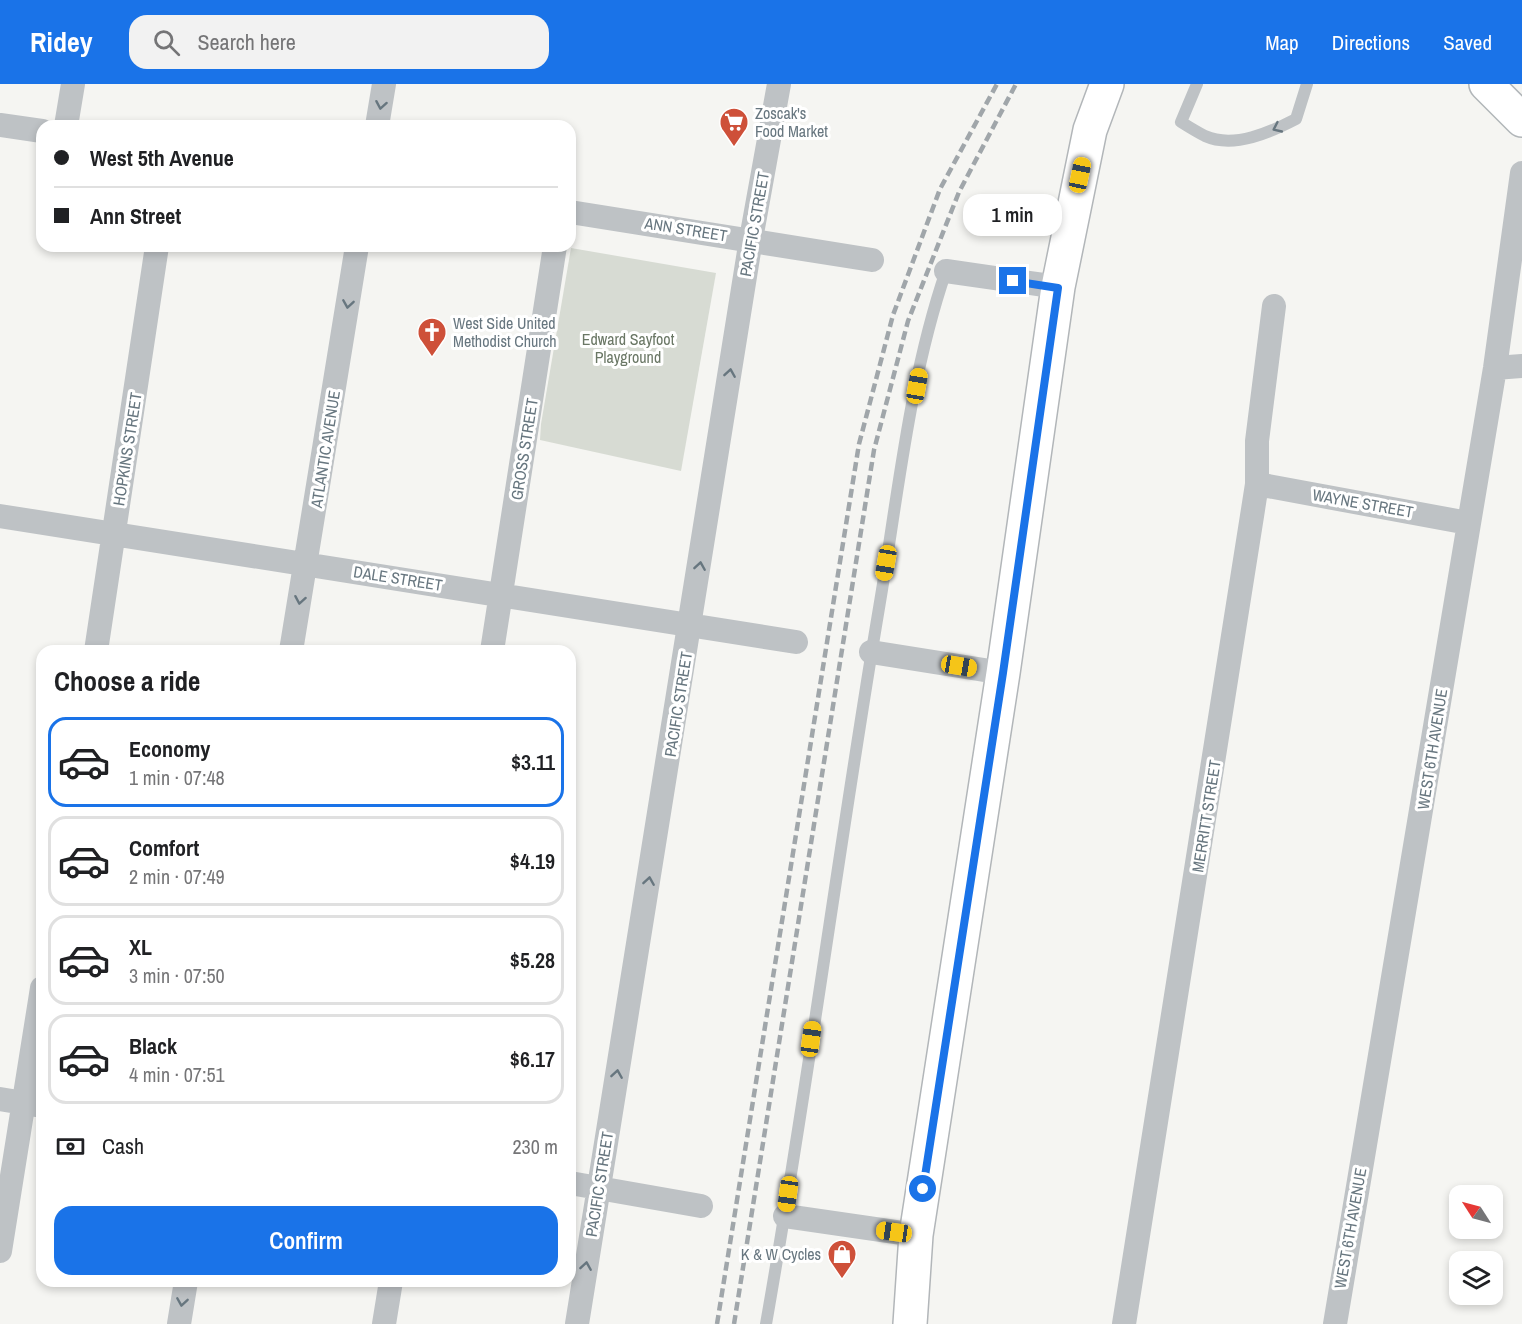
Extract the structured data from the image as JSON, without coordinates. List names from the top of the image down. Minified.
{"streets":{"street":["PACIFIC STREET","ANN STREET","HOPKINS STREET","ATLANTIC AVENUE","GROSS STREET","WAYNE STREET","DALE STREET","WEST 6TH AVENUE","MERRITT STREET"]},"crossings":[["PACIFIC STREET","ANN STREET"],["PACIFIC STREET","DALE STREET"],["HOPKINS STREET","DALE STREET"],["ATLANTIC AVENUE","DALE STREET"],["GROSS STREET","DALE STREET"],["WAYNE STREET","WEST 6TH AVENUE"],["WAYNE STREET","MERRITT STREET"]],"one_way":["PACIFIC STREET","ATLANTIC AVENUE"],"parks":["Edward Sayfoot Playground"],"places":{"supermarket":["Zoscak's Food Market"],"church":["West Side United Methodist Church"],"shop":["K & W Cycles"]},"north":"top left","page":{"header":"Ridey","search":"Search here","nav":["Map","Directions","Saved"],"banner":["West 5th Avenue","Ann Street"],"bubble":"1 min","heading":"Choose a ride","list":[{"name":"Economy","note":"1 min · 07:48","value":"$3.11"},{"name":"Comfort","note":"2 min · 07:49","value":"$4.19"},{"name":"XL","note":"3 min · 07:50","value":"$5.28"},{"name":"Black","note":"4 min · 07:51","value":"$6.17"}],"pay":["Cash","230 m"],"buttons":"Confirm"}}
